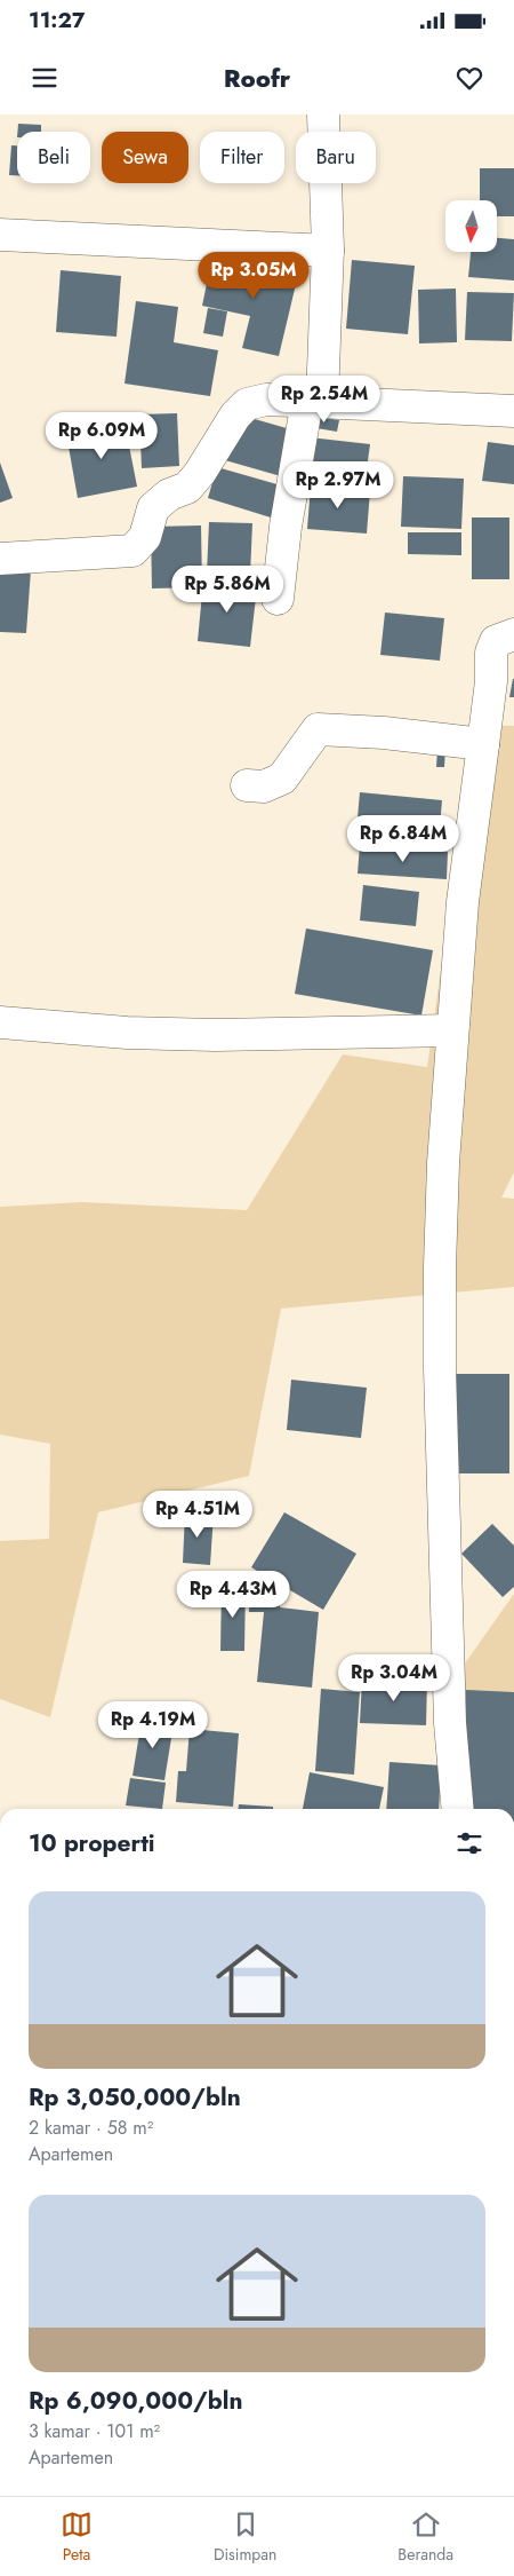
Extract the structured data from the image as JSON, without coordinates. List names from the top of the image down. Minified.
{"north":"bottom","page":{"status":"11:27","header":"Roofr","chip":["Beli","Sewa","Filter","Baru"],"price":["Rp 3.05M","Rp 2.54M","Rp 6.09M","Rp 2.97M","Rp 5.86M","Rp 6.84M","Rp 4.51M","Rp 4.43M","Rp 3.04M","Rp 4.19M"],"heading":"10 properti","list":[{"name":"Rp 3,050,000/bln","note":"2 kamar · 58 m² · Apartemen"},{"name":"Rp 6,090,000/bln","note":"3 kamar · 101 m² · Apartemen"}],"tabs":["Peta","Disimpan","Beranda"]}}
